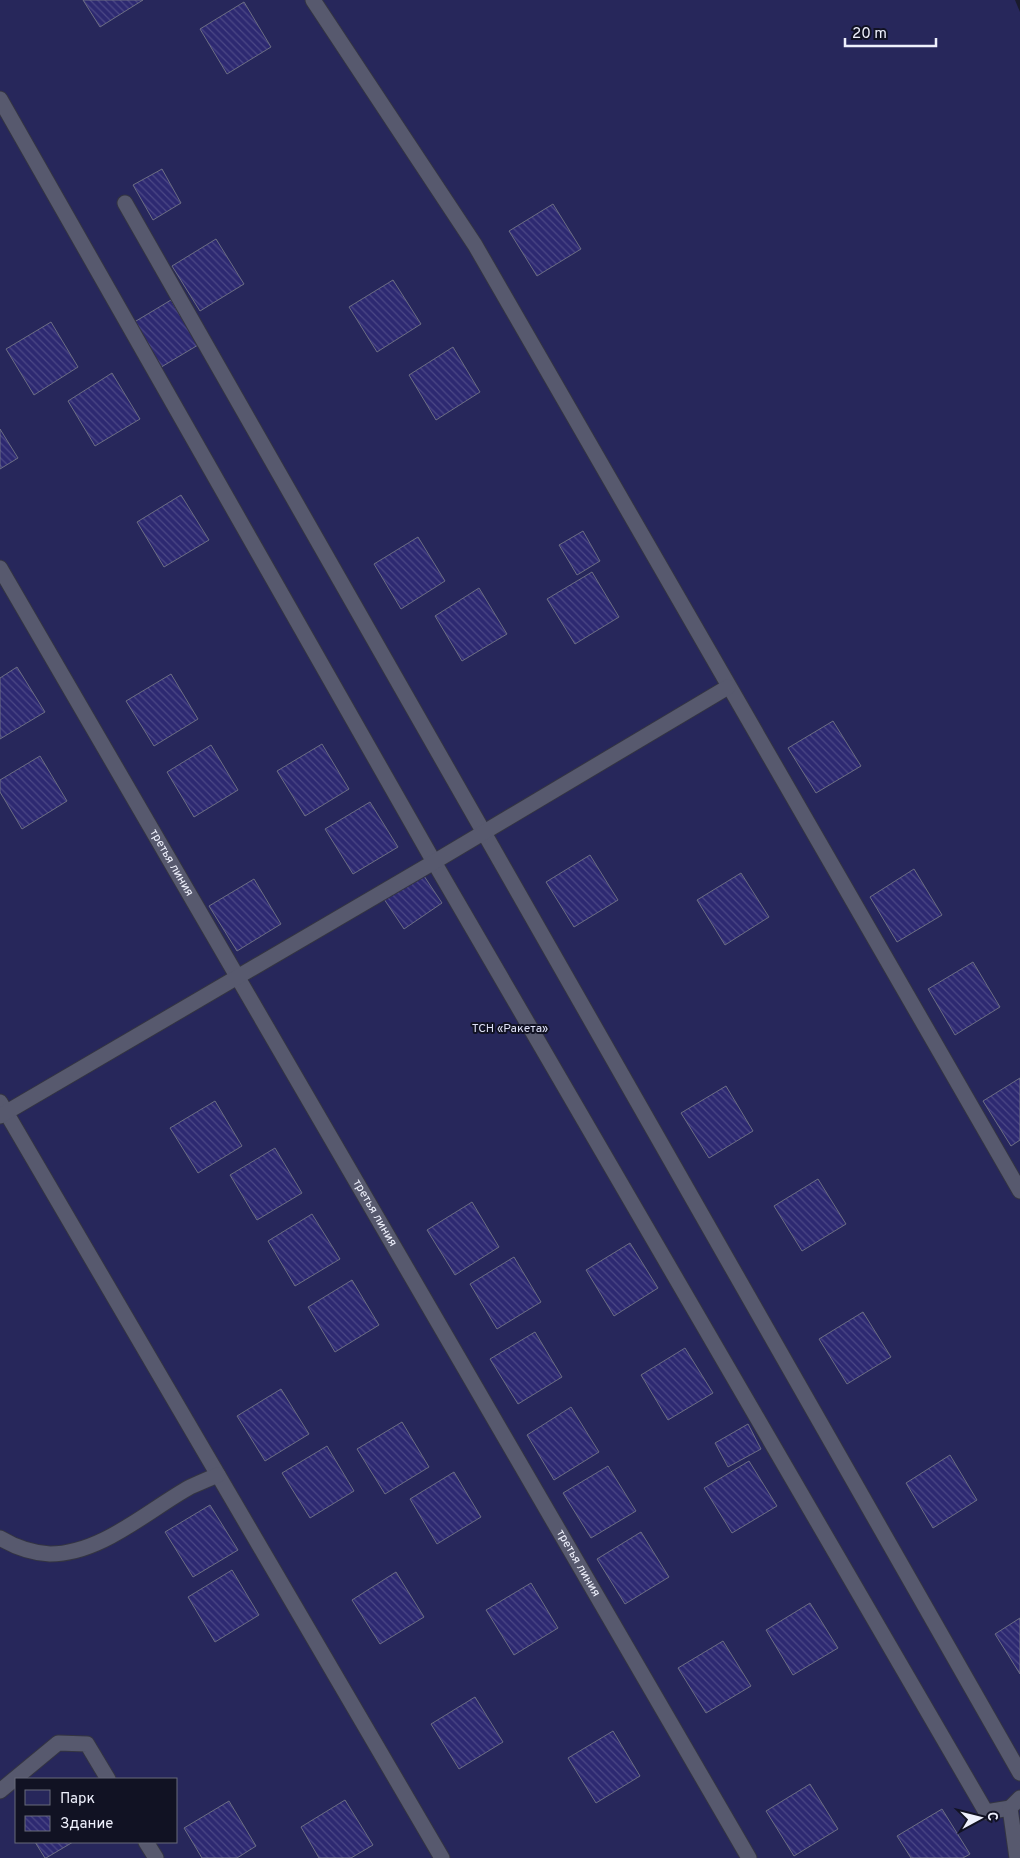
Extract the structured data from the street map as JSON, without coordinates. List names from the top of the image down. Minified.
{"streets":{"lane":["третья линия"]},"parks":["ТСН «Ракета»"],"legend":["Парк","Здание"],"scale_bar":"20 m","north":"right"}
